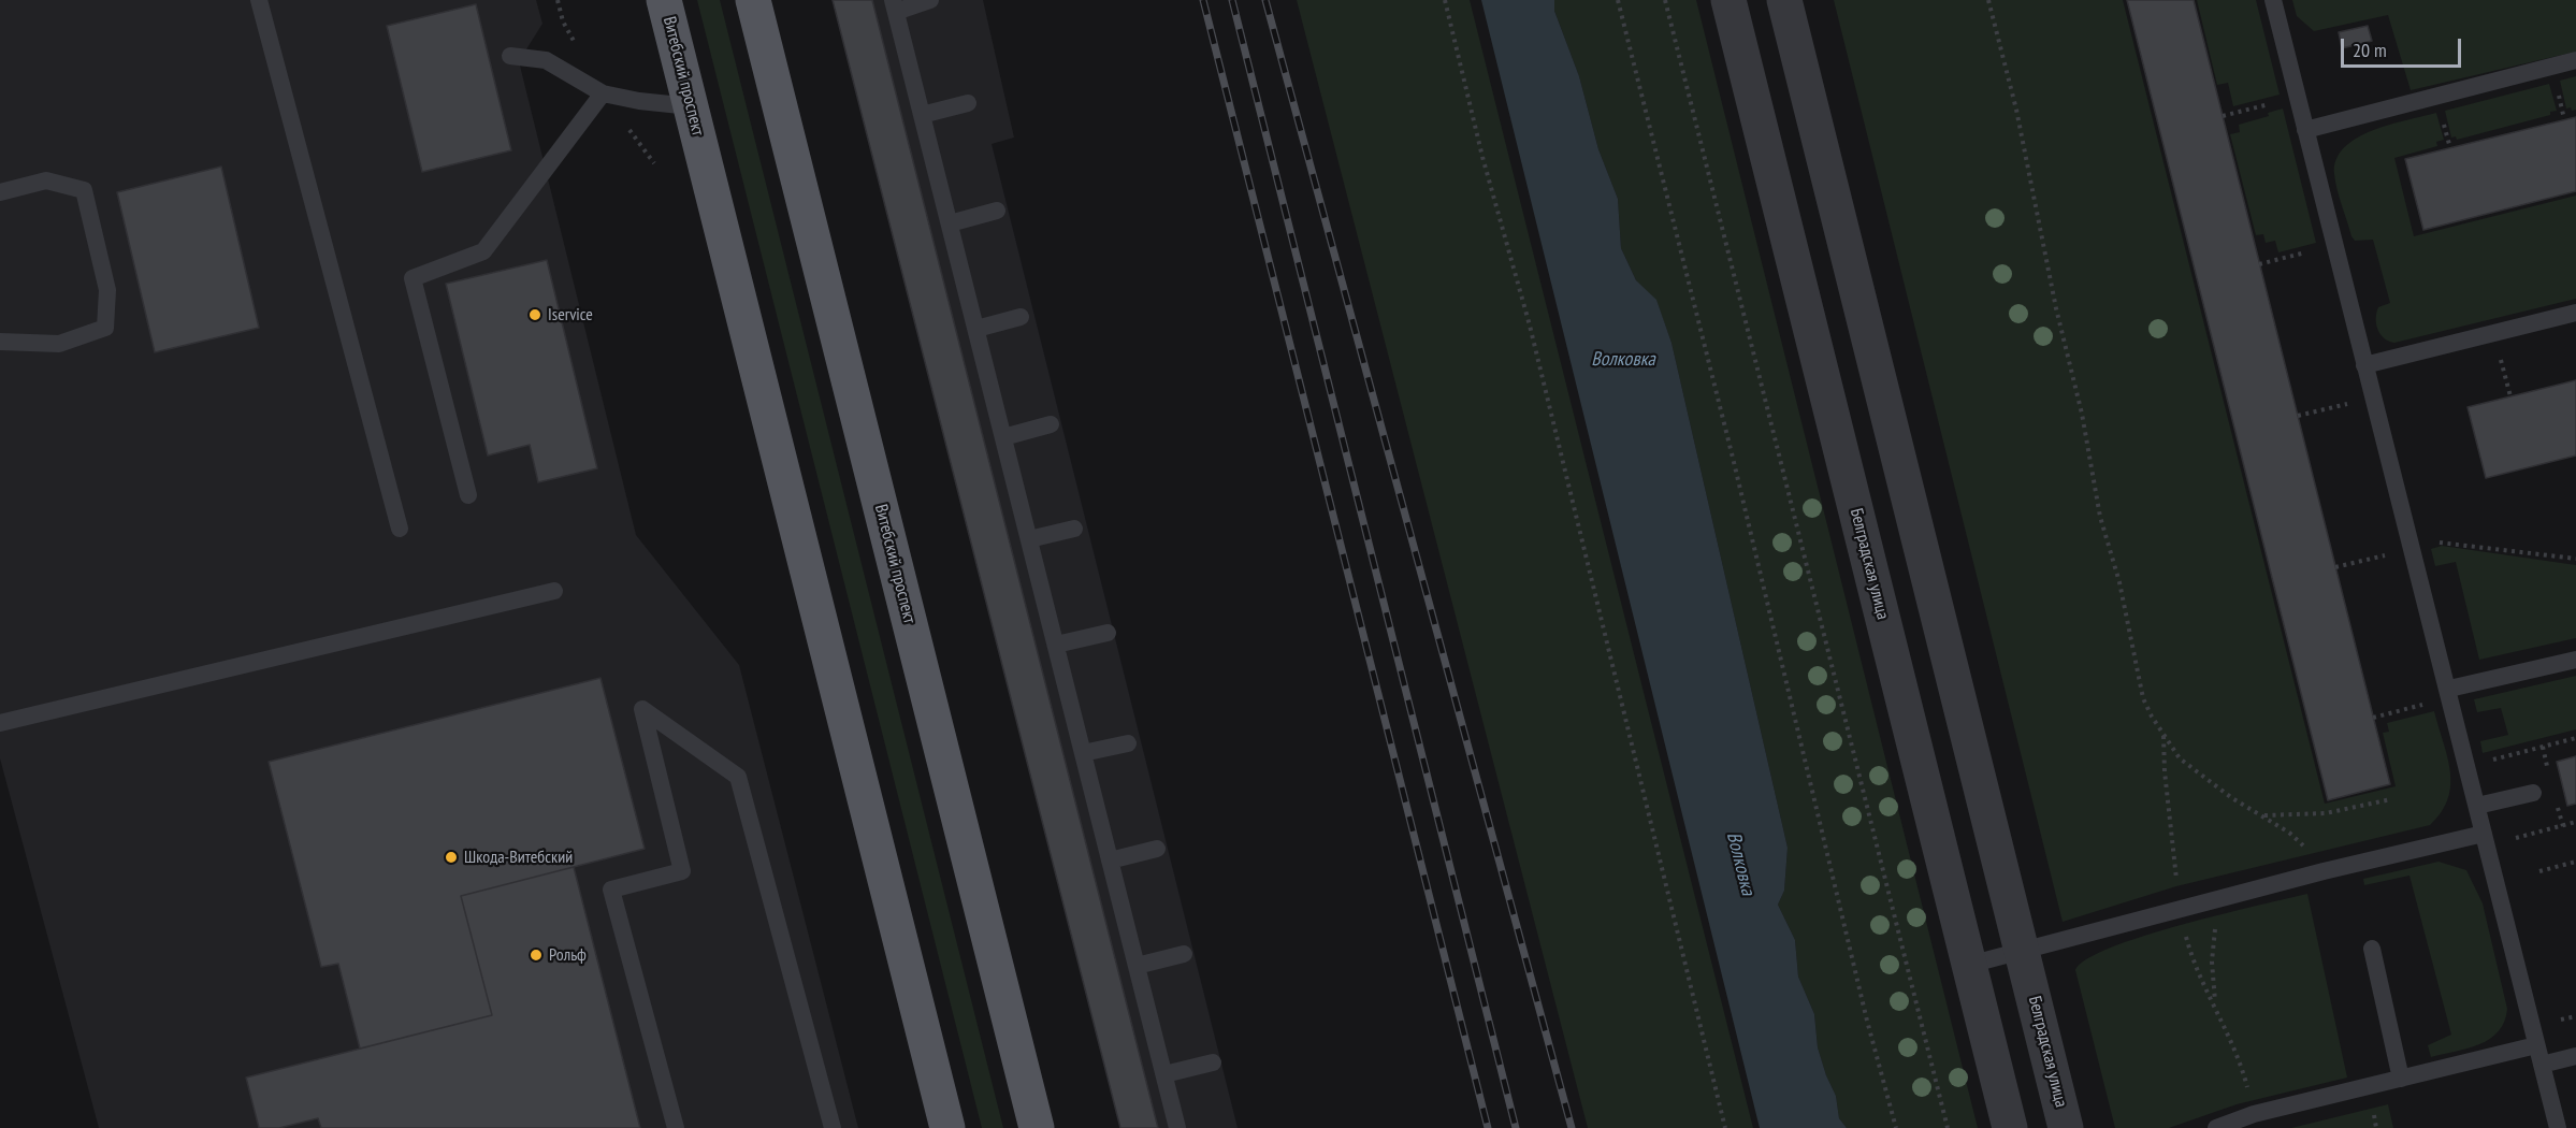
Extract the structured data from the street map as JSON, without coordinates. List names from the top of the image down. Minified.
{"streets":{"main road":["Витебский проспект"],"street":["Белградская улица"]},"water":["Волковка"],"places":["Iservice","Шкода-Витебский","Рольф"],"scale_bar":"20 m"}
